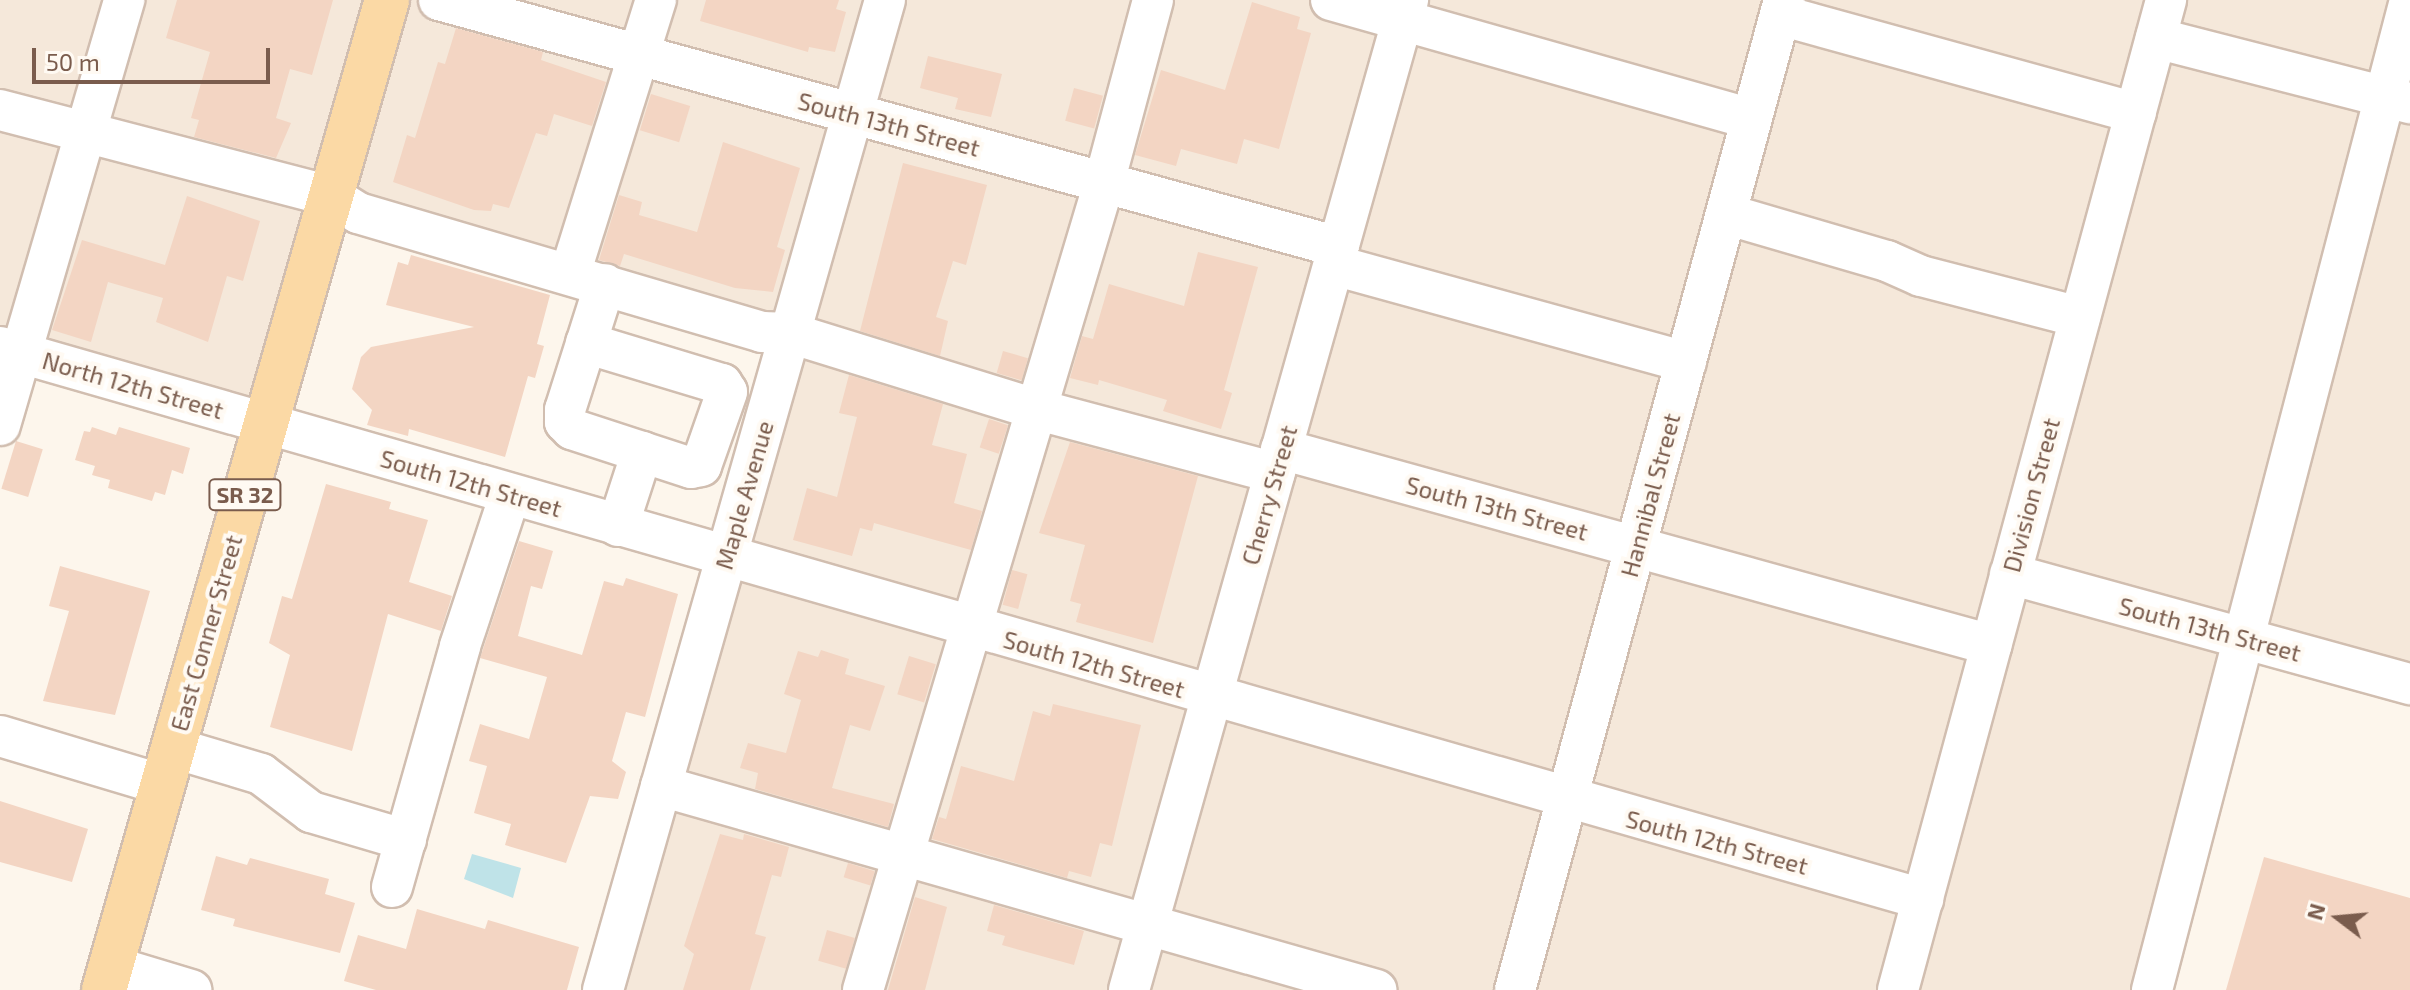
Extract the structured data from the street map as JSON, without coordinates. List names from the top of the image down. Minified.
{"streets":{"main road":["SR 32","East Conner Street"],"street":["South 13th Street","North 12th Street","South 12th Street","Maple Avenue","Cherry Street","Hannibal Street","Division Street"]},"crossings":[["South 13th Street","Maple Avenue"],["South 13th Street","Cherry Street"],["South 13th Street","Hannibal Street"],["South 13th Street","Division Street"],["South 13th Street","East Conner Street"],["North 12th Street","South 12th Street"],["North 12th Street","East Conner Street"],["South 12th Street","Maple Avenue"],["South 12th Street","Cherry Street"],["South 12th Street","Hannibal Street"],["South 12th Street","Division Street"],["South 12th Street","East Conner Street"]],"scale_bar":"50 m","north":"left"}
